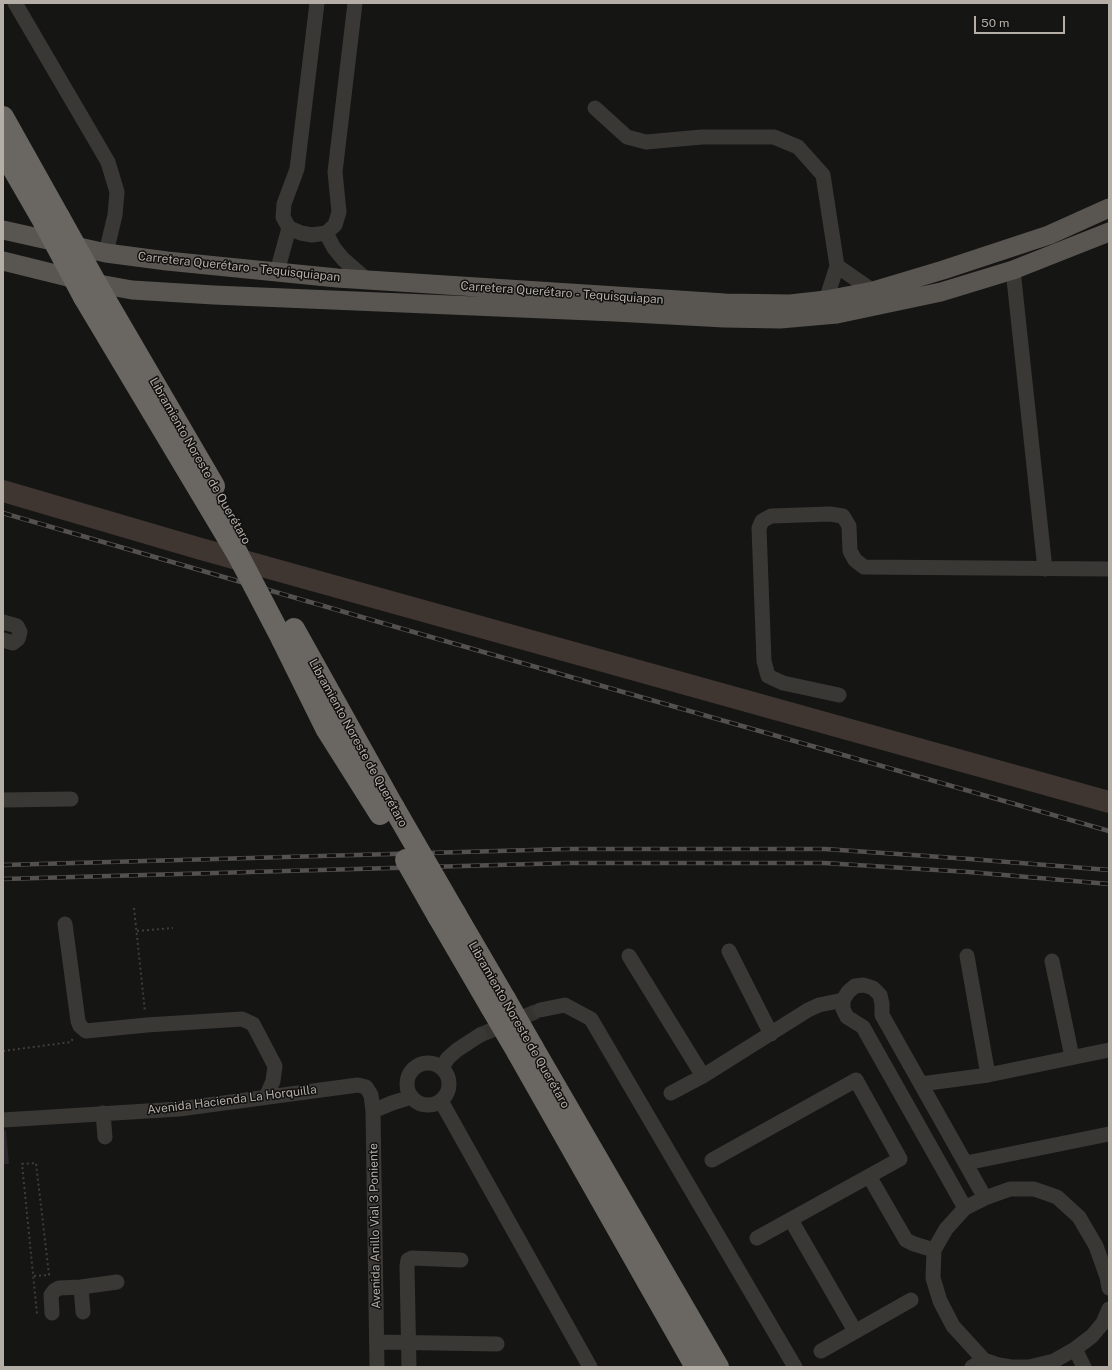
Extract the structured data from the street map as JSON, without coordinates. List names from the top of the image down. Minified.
{"streets":{"highway":["Libramiento Noreste de Querétaro"],"main road":["Carretera Querétaro - Tequisquiapan"],"street":["Avenida Hacienda La Horquilla","Avenida Anillo Vial 3 Poniente"]},"crossings":[["Avenida Hacienda La Horquilla","Avenida Anillo Vial 3 Poniente"]],"scale_bar":"50 m"}
